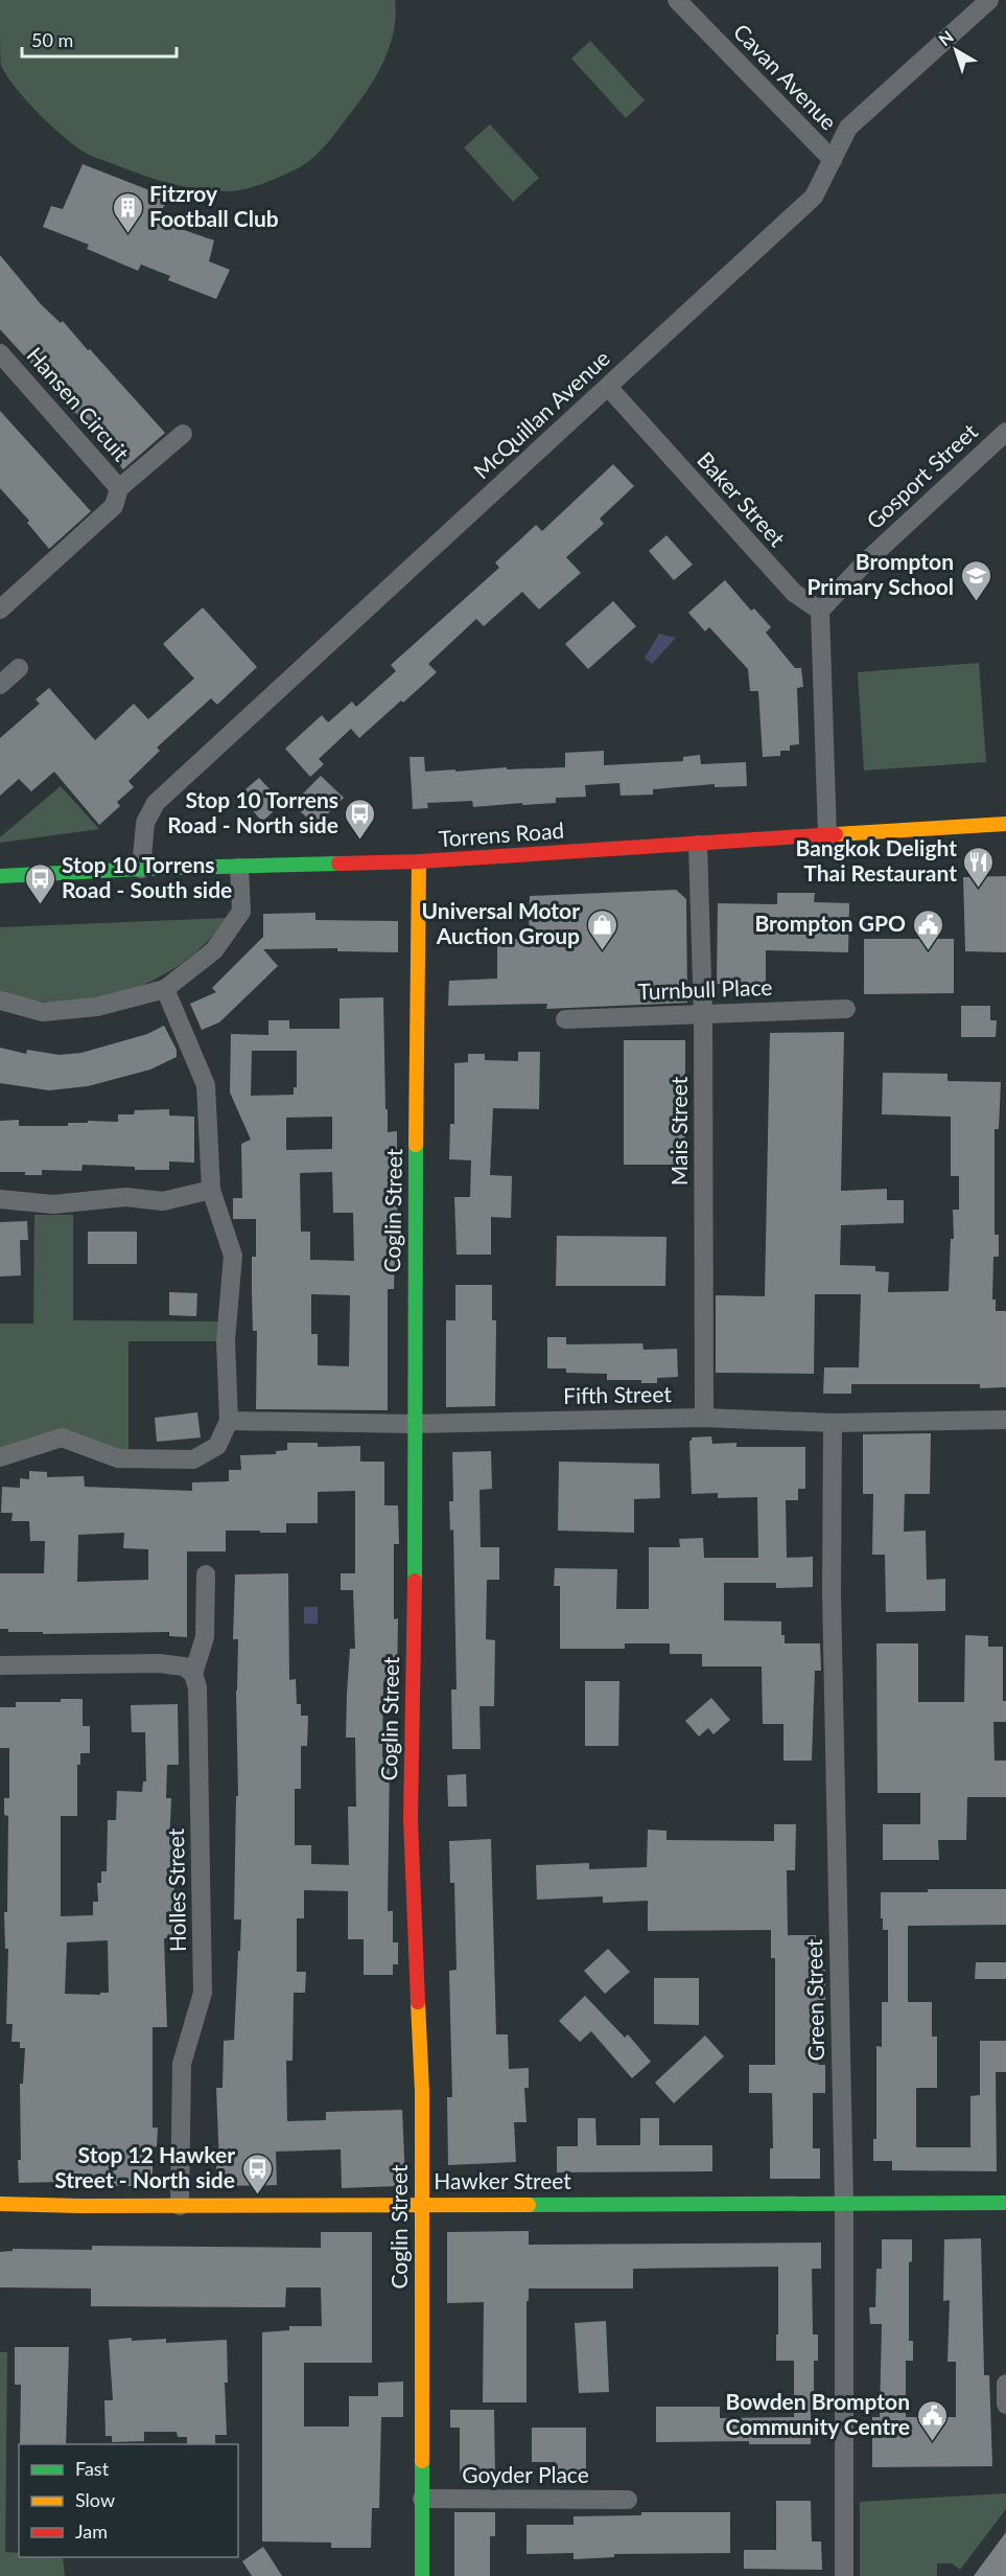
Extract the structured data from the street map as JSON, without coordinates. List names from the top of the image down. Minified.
{"streets":{"street":["Cavan Avenue","Hansen Circuit","McQuillan Avenue","Gosport Street","Baker Street","Torrens Road","Turnbull Place","Mais Street","Coglin Street","Fifth Street","Holles Street","Green Street","Hawker Street","Goyder Place"]},"crossings":[["Cavan Avenue","McQuillan Avenue"],["McQuillan Avenue","Baker Street"],["McQuillan Avenue","Torrens Road"],["Gosport Street","Baker Street"],["Torrens Road","Mais Street"],["Torrens Road","Coglin Street"],["Turnbull Place","Mais Street"],["Mais Street","Fifth Street"],["Coglin Street","Fifth Street"],["Coglin Street","Hawker Street"],["Coglin Street","Goyder Place"],["Fifth Street","Green Street"],["Holles Street","Hawker Street"],["Green Street","Hawker Street"]],"places":{"building":["Fitzroy Football Club"],"school or university":["Brompton Primary School"],"bus stop":["Stop 10 Torrens Road - North side","Stop 10 Torrens Road - South side","Stop 12 Hawker Street - North side"],"restaurant":["Bangkok Delight Thai Restaurant"],"shop":["Universal Motor Auction Group"],"public building":["Brompton GPO","Bowden Brompton Community Centre"]},"legend":["Fast","Slow","Jam"],"scale_bar":"50 m","north":"top left"}
